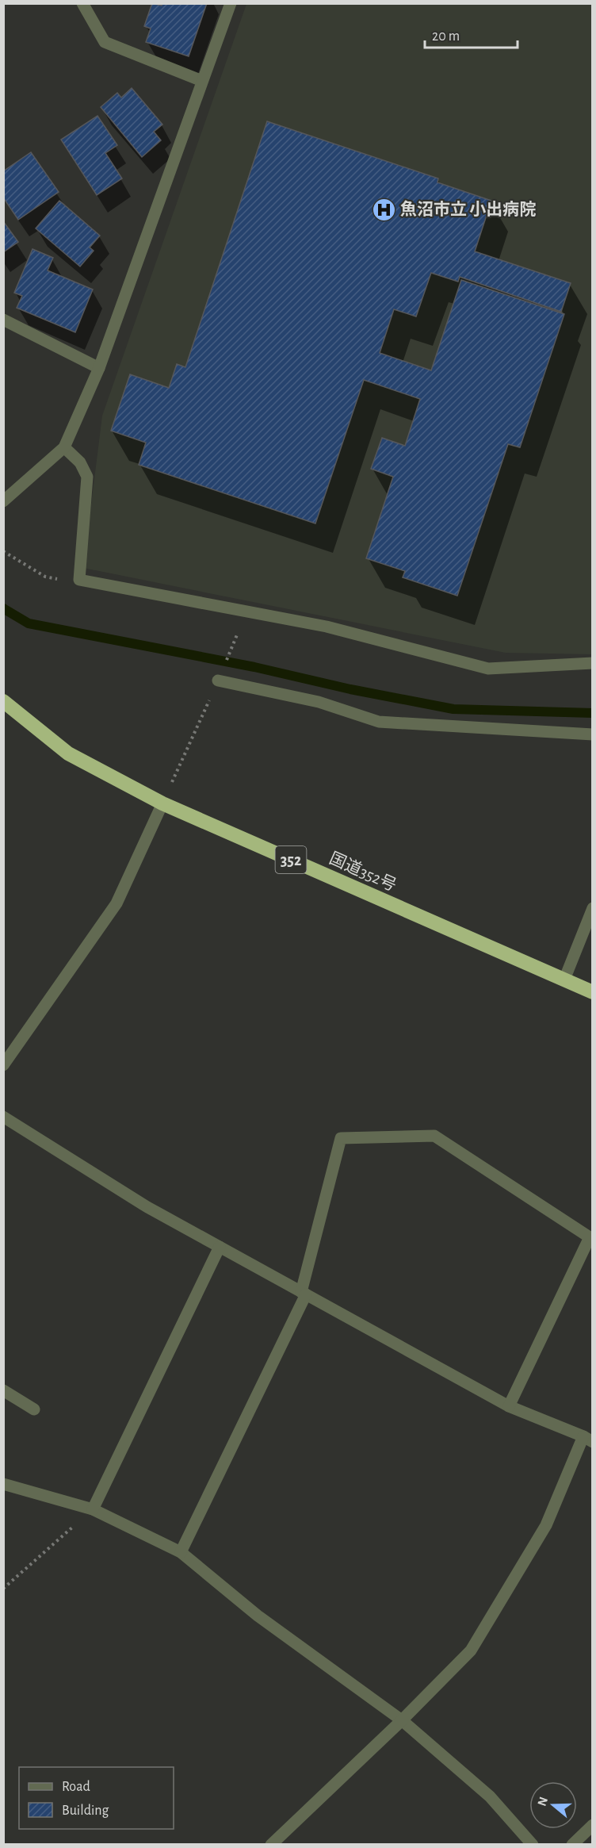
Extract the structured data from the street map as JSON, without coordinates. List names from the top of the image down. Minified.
{"streets":{"highway":["352","国道352号"]},"places":{"hospital":["魚沼市立 小出病院"]},"legend":["Road","Building"],"scale_bar":"20 m","north":"left"}
